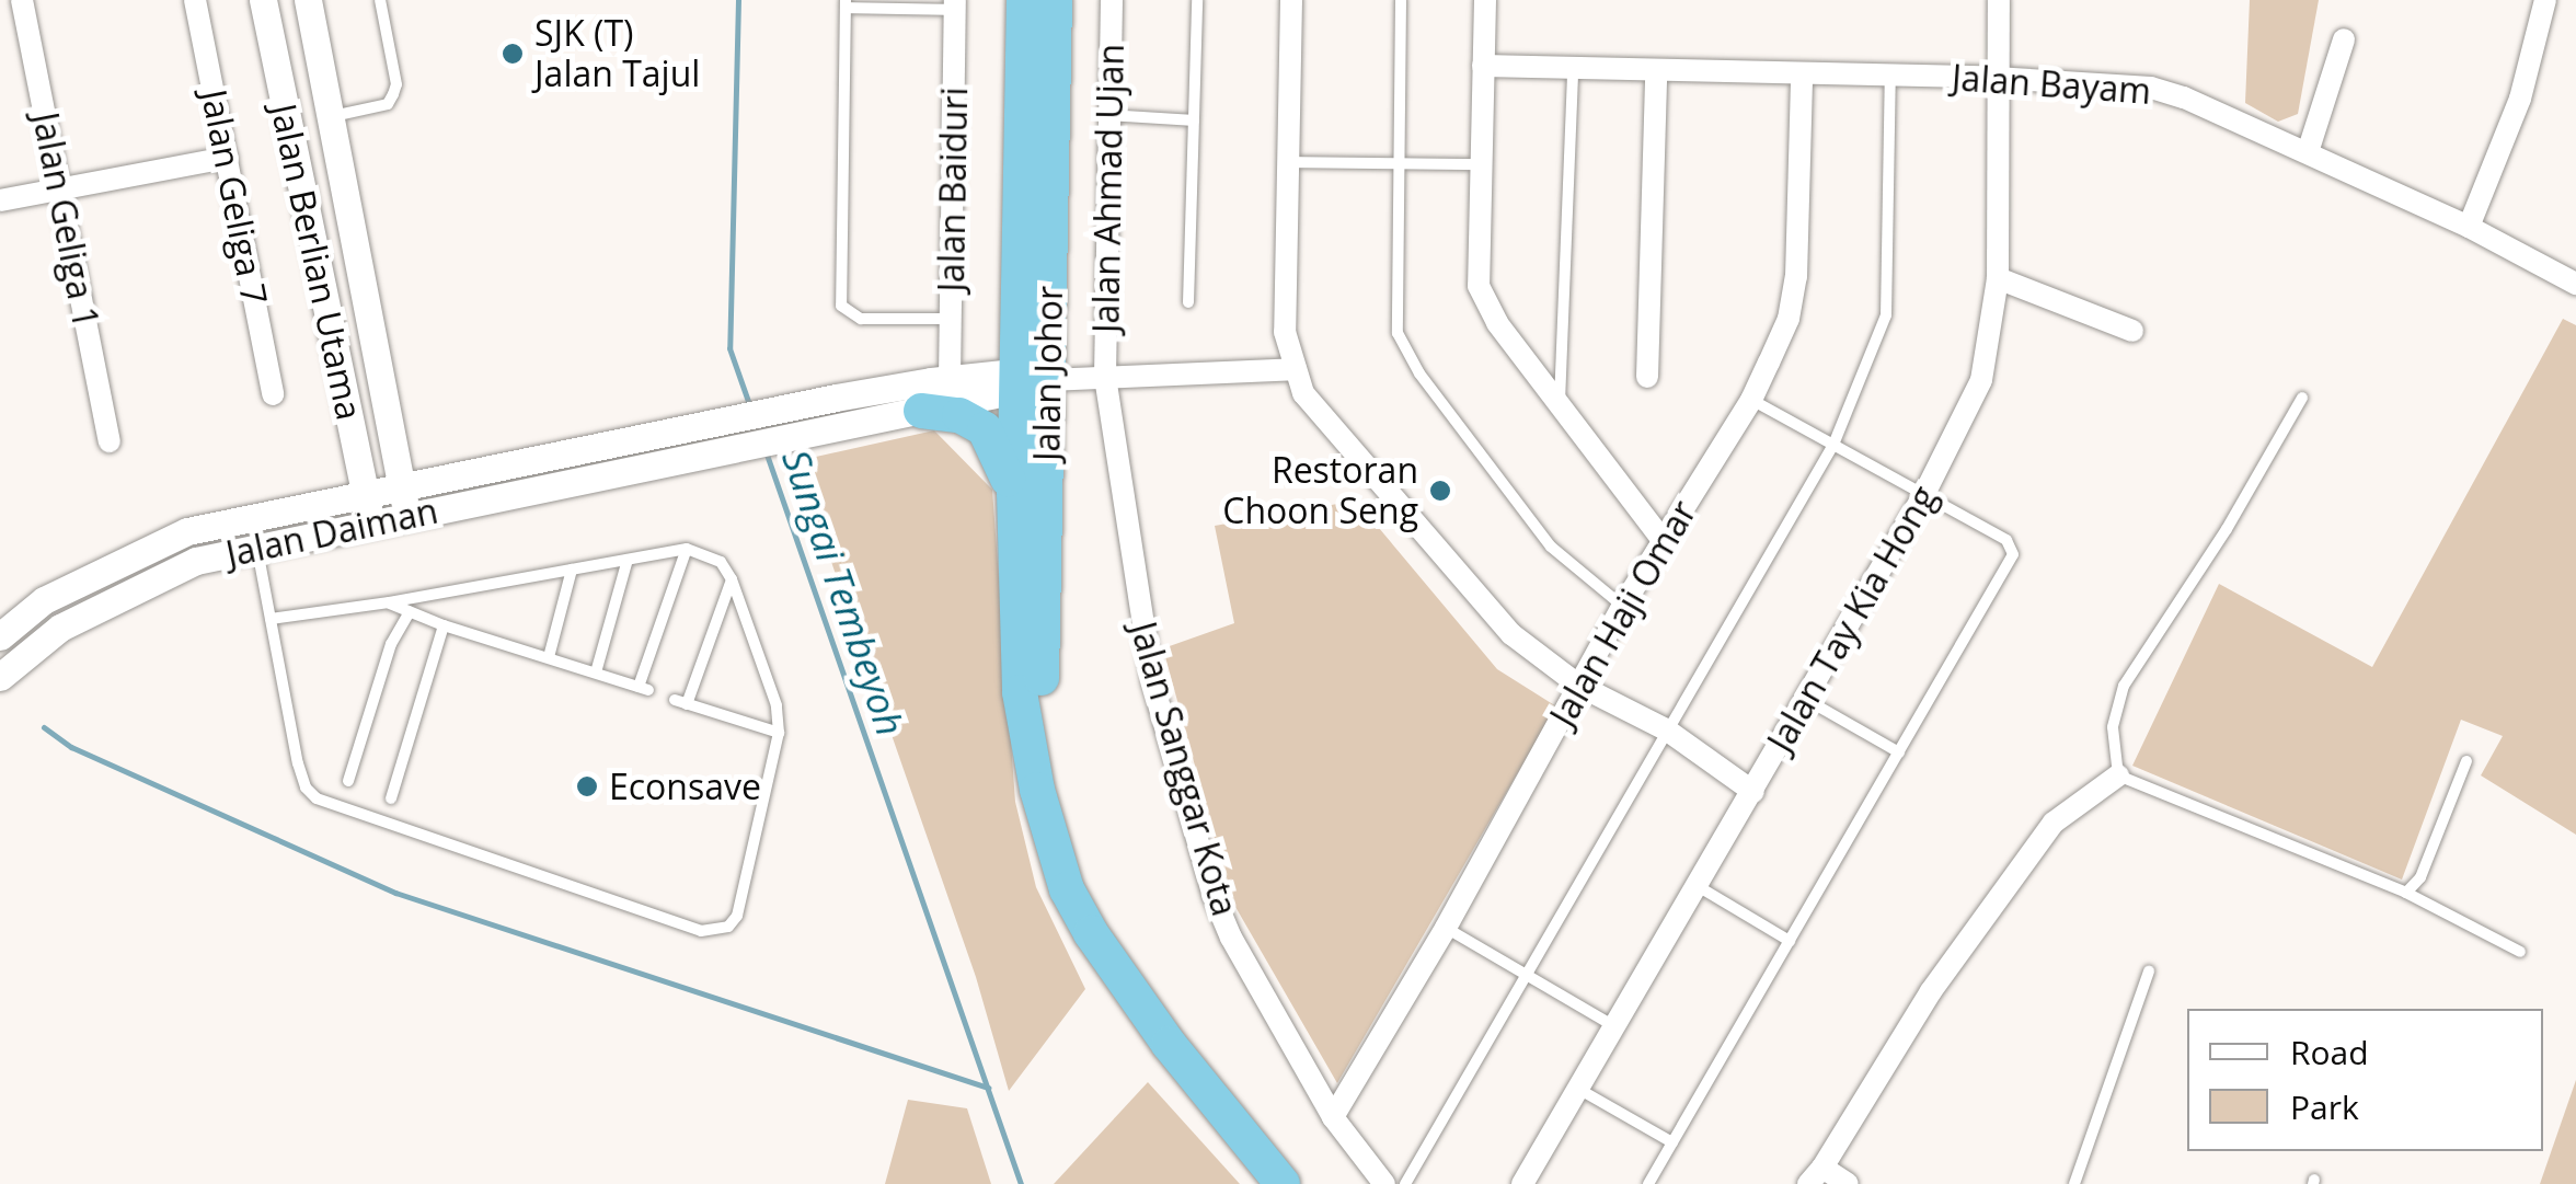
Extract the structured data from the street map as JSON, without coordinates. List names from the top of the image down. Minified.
{"streets":{"highway":["Jalan Johor"],"street":["Jalan Bayam","Jalan Ahmad Ujan","Jalan Baiduri","Jalan Geliga 7","Jalan Geliga 1","Jalan Berlian Utama","Jalan Daiman","Jalan Haji Omar","Jalan Tay Kia Hong","Jalan Sanggar Kota"]},"crossings":[["Jalan Bayam","Jalan Haji Omar"],["Jalan Bayam","Jalan Tay Kia Hong"],["Jalan Ahmad Ujan","Jalan Sanggar Kota"],["Jalan Baiduri","Jalan Daiman"],["Jalan Berlian Utama","Jalan Daiman"],["Jalan Haji Omar","Jalan Sanggar Kota"]],"water":["Sungai Tembeyoh"],"places":["SJK (T) Jalan Tajul","Restoran Choon Seng","Econsave"],"legend":["Road","Park"]}
